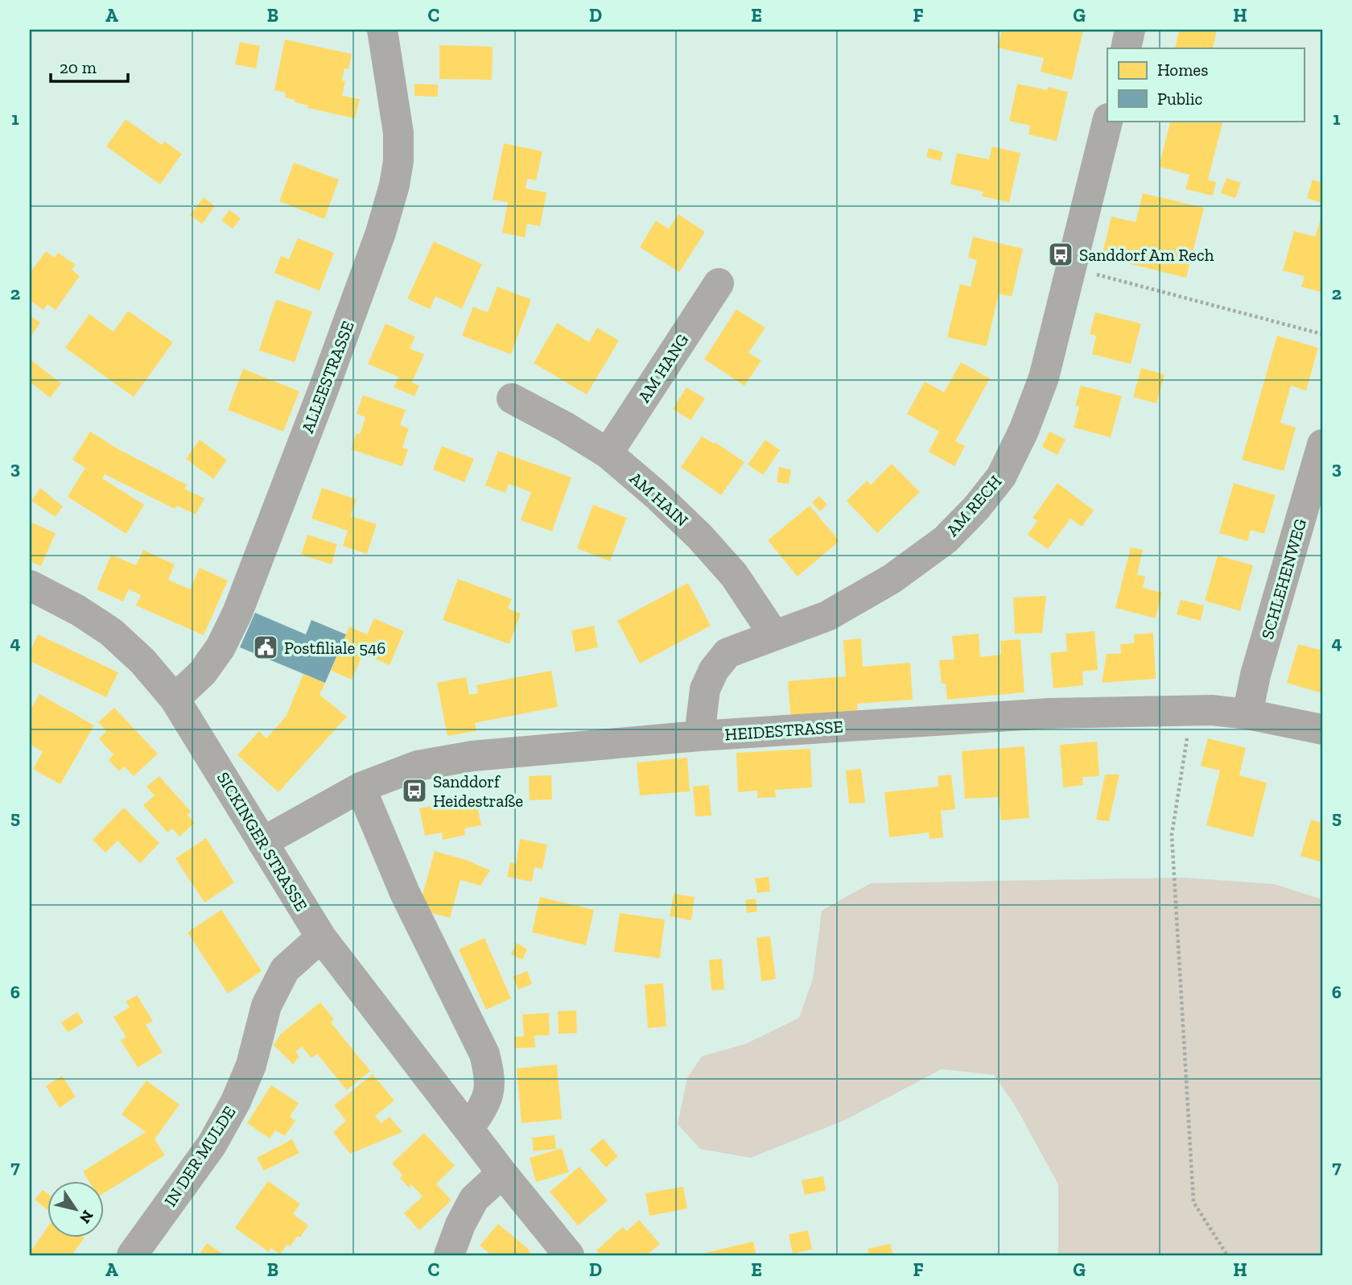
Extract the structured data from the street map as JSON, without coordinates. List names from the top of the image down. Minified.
{"streets":{"street":["AM HANG","ALLEESTRASSE","AM HAIN","AM RECH","SCHLEHENWEG","HEIDESTRASSE","SICKINGER STRASSE","IN DER MULDE"]},"crossings":[["AM HANG","AM HAIN"],["ALLEESTRASSE","SICKINGER STRASSE"],["AM HAIN","AM RECH"],["AM RECH","HEIDESTRASSE"],["SCHLEHENWEG","HEIDESTRASSE"],["HEIDESTRASSE","SICKINGER STRASSE"],["SICKINGER STRASSE","IN DER MULDE"]],"places":{"bus stop":["Sanddorf Am Rech","Sanddorf Heidestraße"],"public building":["Postfiliale 546"]},"legend":["Homes","Public"],"scale_bar":"20 m","north":"bottom right","grid":{"columns":["A","B","C","D","E","F","G","H"],"rows":["1","2","3","4","5","6","7"]}}
